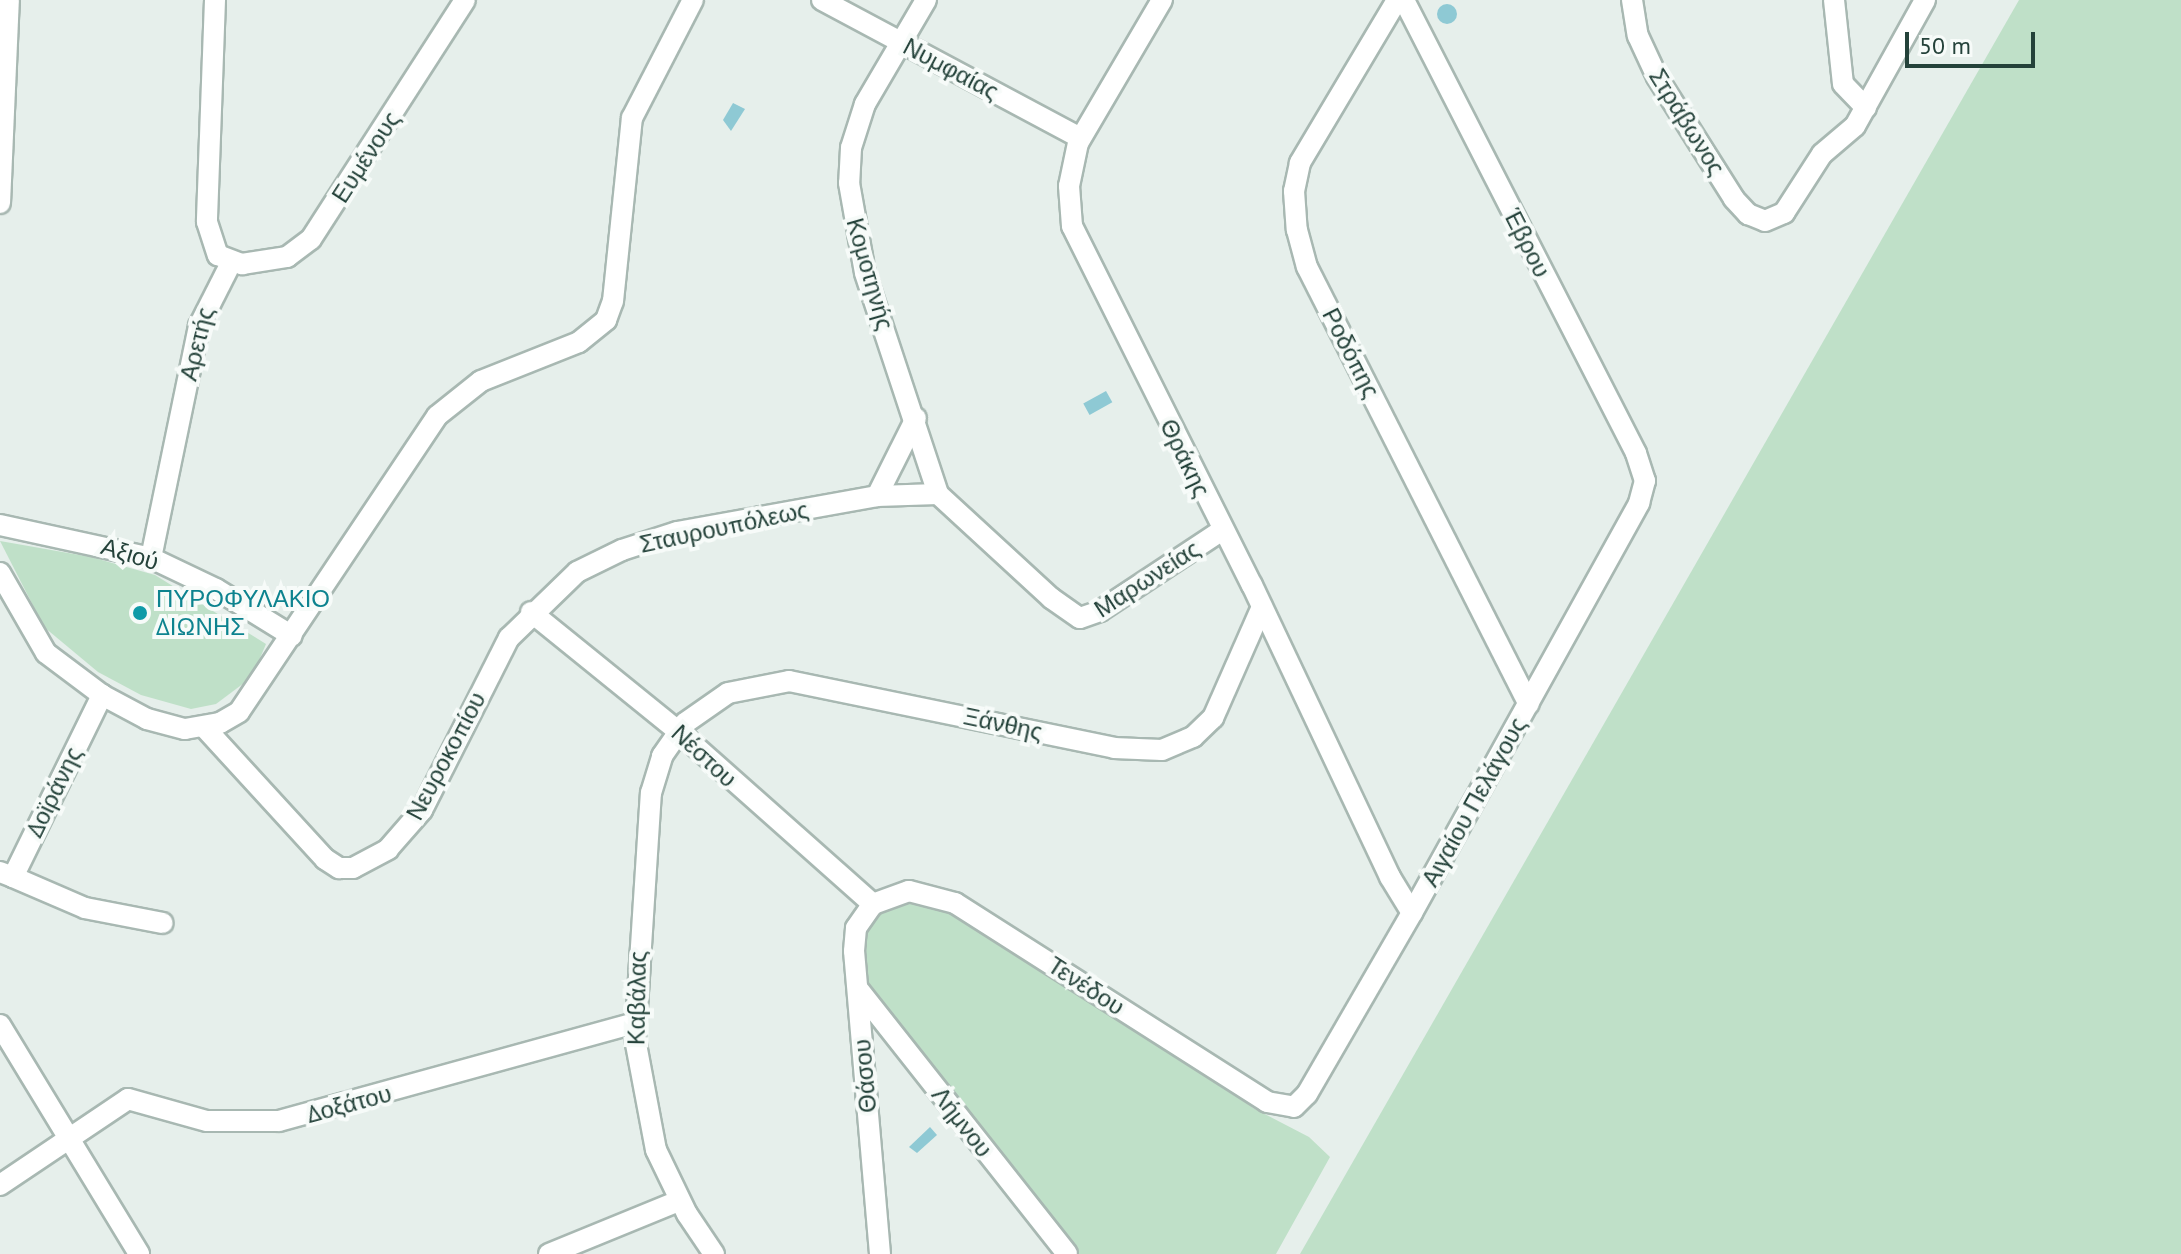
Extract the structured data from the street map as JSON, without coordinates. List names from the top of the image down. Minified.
{"streets":{"street":["Νυμφαίας","Στράβωνος","Ευμένους","Έβρου","Κομοτηνής","Αρετής","Ροδόπης","Θράκης","Σταυρουπόλεως","Αξιού","Μαρωνείας","Ξάνθης","Νευροκοπίου","Νέστου","Δοϊράνης","Αιγαίου Πελάγους","Τενέδου","Καβάλας","Θάσου","Δοξάτου","Λήμνου"]},"crossings":[["Νυμφαίας","Κομοτηνής"],["Νυμφαίας","Θράκης"],["Ευμένους","Αρετής"],["Έβρου","Αιγαίου Πελάγους"],["Κομοτηνής","Σταυρουπόλεως"],["Κομοτηνής","Μαρωνείας"],["Αρετής","Αξιού"],["Ροδόπης","Αιγαίου Πελάγους"],["Θράκης","Μαρωνείας"],["Θράκης","Ξάνθης"],["Θράκης","Αιγαίου Πελάγους"],["Σταυρουπόλεως","Μαρωνείας"],["Σταυρουπόλεως","Νευροκοπίου"],["Σταυρουπόλεως","Νέστου"],["Ξάνθης","Νέστου"],["Ξάνθης","Καβάλας"],["Νευροκοπίου","Νέστου"],["Νέστου","Τενέδου"],["Νέστου","Καβάλας"],["Νέστου","Θάσου"],["Αιγαίου Πελάγους","Τενέδου"],["Τενέδου","Θάσου"],["Καβάλας","Δοξάτου"],["Θάσου","Λήμνου"]],"places":["ΠΥΡΟΦΥΛΑΚΙΟ ΔΙΩΝΗΣ"],"scale_bar":"50 m"}
